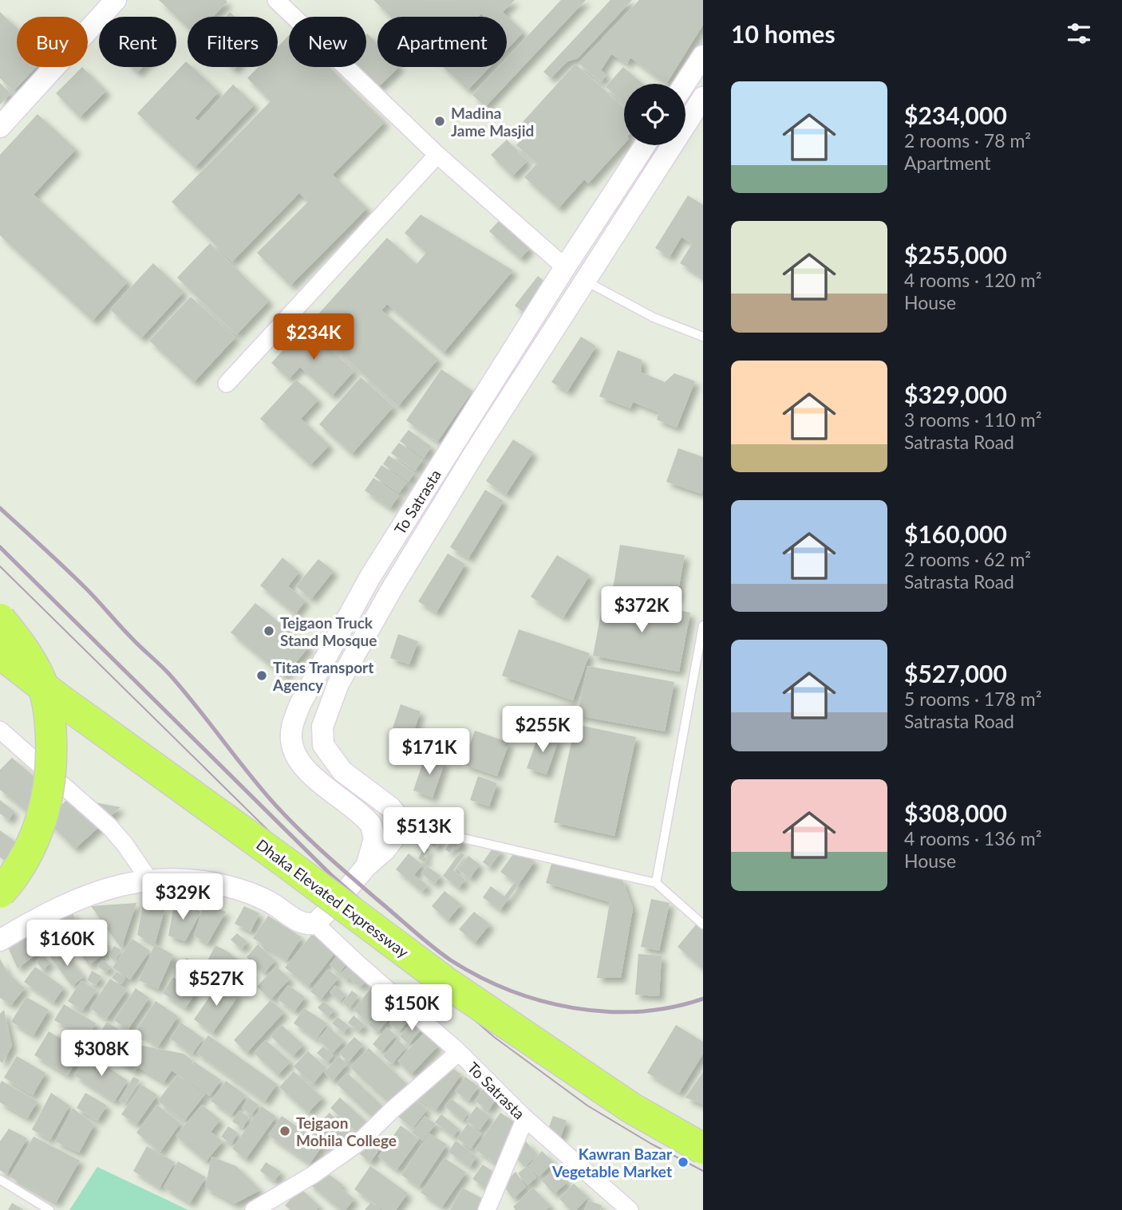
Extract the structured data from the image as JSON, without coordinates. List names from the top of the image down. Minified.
{"streets":{"highway":["Dhaka Elevated Expressway"],"street":["To Satrasta"]},"places":["Madina Jame Masjid","Tejgaon Truck Stand Mosque","Titas Transport Agency","Tejgaon Mohila College","Kawran Bazar Vegetable Market"],"page":{"heading":"10 homes","chip":["Buy","Rent","Filters","New","Apartment"],"list":[{"name":"$234,000","note":"2 rooms · 78 m² · Apartment"},{"name":"$255,000","note":"4 rooms · 120 m² · House"},{"name":"$329,000","note":"3 rooms · 110 m² · Satrasta Road"},{"name":"$160,000","note":"2 rooms · 62 m² · Satrasta Road"},{"name":"$527,000","note":"5 rooms · 178 m² · Satrasta Road"},{"name":"$308,000","note":"4 rooms · 136 m² · House"}],"price":["$234K","$372K","$255K","$171K","$513K","$329K","$160K","$527K","$150K","$308K"]}}
